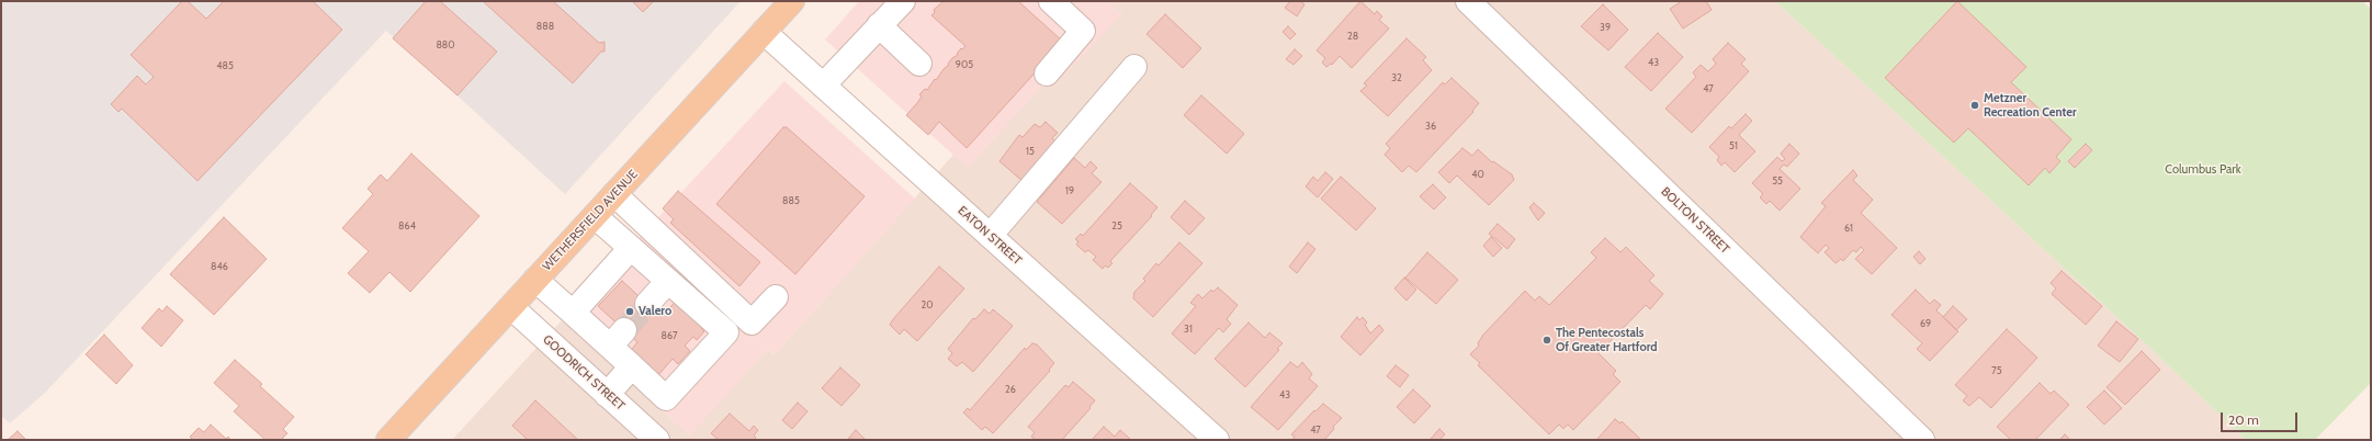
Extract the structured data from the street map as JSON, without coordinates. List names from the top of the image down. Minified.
{"streets":{"main road":["WETHERSFIELD AVENUE"],"street":["BOLTON STREET","EATON STREET","GOODRICH STREET"]},"crossings":[["WETHERSFIELD AVENUE","EATON STREET"],["WETHERSFIELD AVENUE","GOODRICH STREET"]],"parks":["Columbus Park"],"places":["Metzner Recreation Center","Valero","The Pentecostals Of Greater Hartford"],"house_numbers":["888","39","28","880","43","905","485","32","47","36","51","15","40","55","19","885","864","25","61","846","20","69","31","867","75","26","43","47"],"scale_bar":"20 m"}
